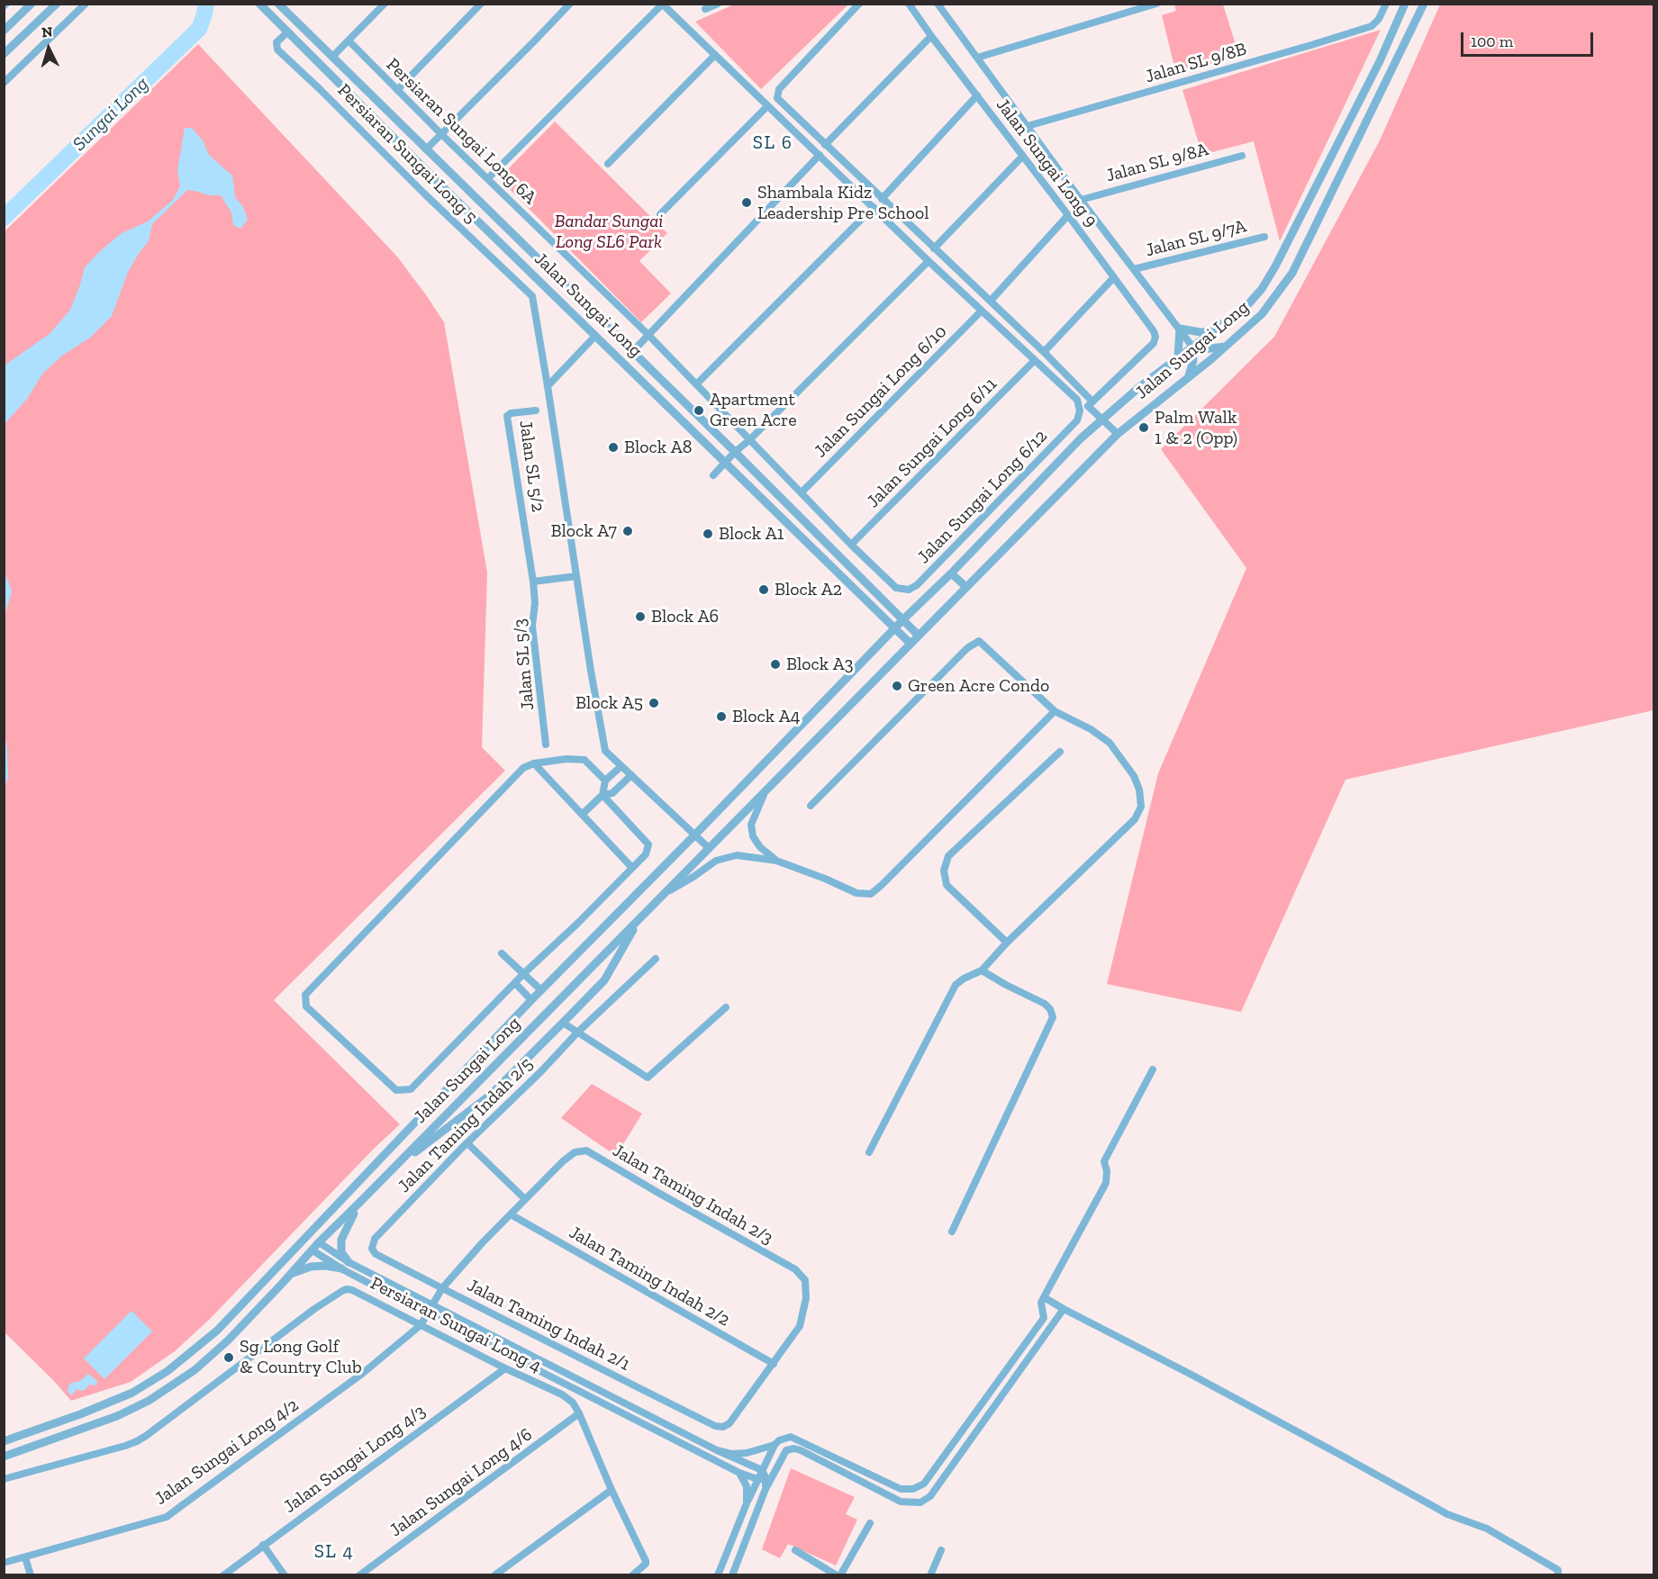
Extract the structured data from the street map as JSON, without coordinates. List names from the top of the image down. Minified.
{"streets":{"street":["Jalan SL 9/8B","Persiaran Sungai Long 6A","Persiaran Sungai Long 5","Jalan Sungai Long 9","Jalan SL 9/8A","Jalan SL 9/7A","Jalan Sungai Long","Jalan Sungai Long 6/10","Jalan Sungai Long 6/11","Jalan SL 5/2","Jalan Sungai Long 6/12","Jalan SL 5/3","Jalan Taming Indah 2/5","Jalan Taming Indah 2/3","Jalan Taming Indah 2/2","Persiaran Sungai Long 4","Jalan Taming Indah 2/1","Jalan Sungai Long 4/2","Jalan Sungai Long 4/3","Jalan Sungai Long 4/6"]},"crossings":[["Persiaran Sungai Long 6A","Jalan Sungai Long 6/10"],["Persiaran Sungai Long 6A","Jalan Sungai Long 6/11"],["Persiaran Sungai Long 6A","Jalan Sungai Long 6/12"],["Persiaran Sungai Long 5","Jalan Sungai Long"],["Jalan Sungai Long 6/11","Jalan Sungai Long 6/12"],["Jalan SL 5/2","Jalan SL 5/3"],["Jalan Taming Indah 2/5","Jalan Taming Indah 2/1"],["Jalan Taming Indah 2/3","Jalan Taming Indah 2/2"],["Jalan Taming Indah 2/3","Jalan Taming Indah 2/1"],["Jalan Taming Indah 2/3","Jalan Sungai Long 4/2"],["Jalan Taming Indah 2/2","Jalan Taming Indah 2/1"],["Jalan Taming Indah 2/2","Jalan Sungai Long 4/2"],["Persiaran Sungai Long 4","Jalan Sungai Long 4/2"],["Persiaran Sungai Long 4","Jalan Sungai Long 4/3"],["Persiaran Sungai Long 4","Jalan Sungai Long 4/6"],["Jalan Taming Indah 2/1","Jalan Sungai Long 4/2"]],"districts":["SL 6","SL 4"],"water":["Sungai Long"],"parks":["Bandar Sungai Long SL6 Park"],"places":["Shambala Kidz Leadership Pre School","Apartment Green Acre","Palm Walk 1 & 2 (Opp)","Block A8","Block A7","Block A1","Block A2","Block A6","Block A3","Green Acre Condo","Block A5","Block A4","Sg Long Golf & Country Club"],"scale_bar":"100 m","north":"top"}
